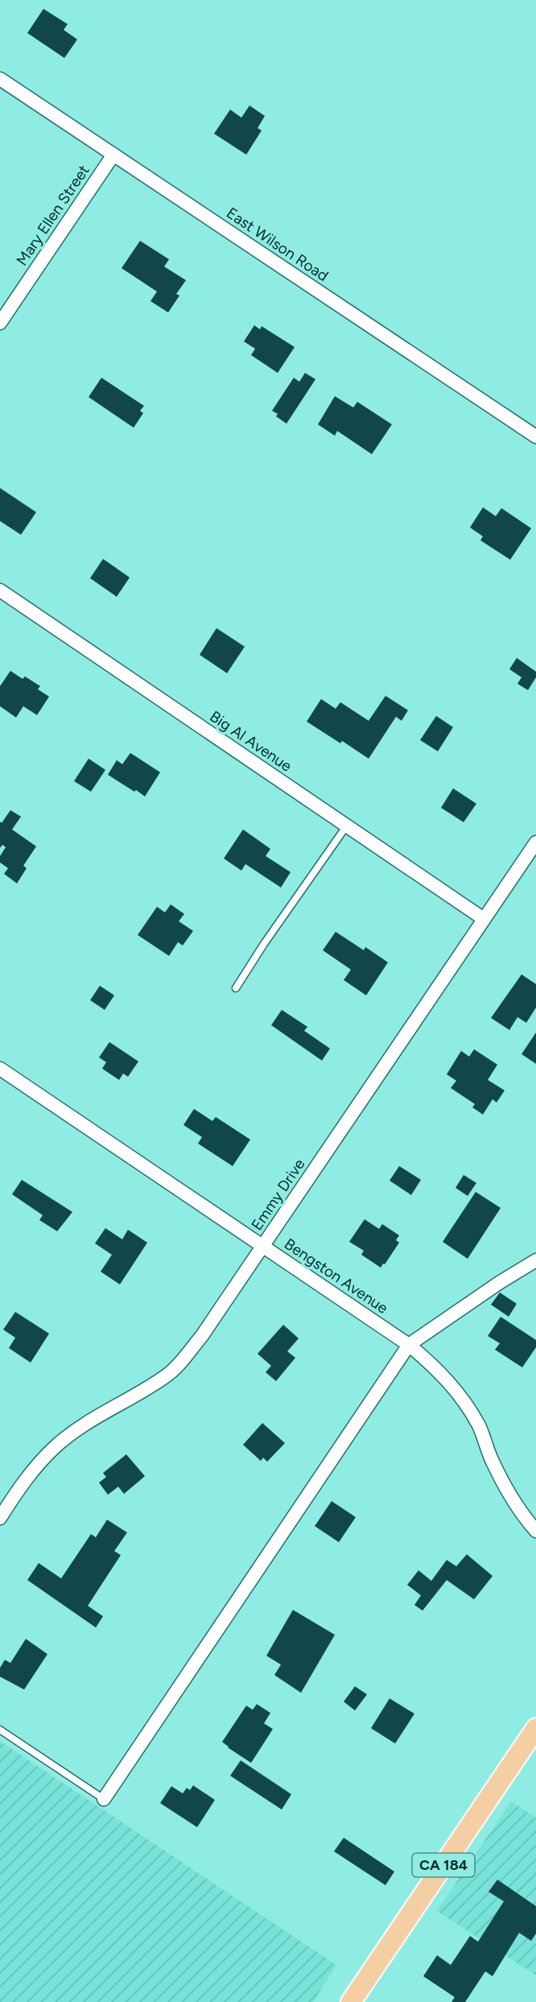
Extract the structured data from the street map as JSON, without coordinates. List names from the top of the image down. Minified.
{"streets":{"main road":["CA 184"],"street":["Mary Ellen Street","East Wilson Road","Big Al Avenue","Emmy Drive","Bengston Avenue"]},"crossings":[["Mary Ellen Street","East Wilson Road"],["Big Al Avenue","Emmy Drive"],["Emmy Drive","Bengston Avenue"]]}
